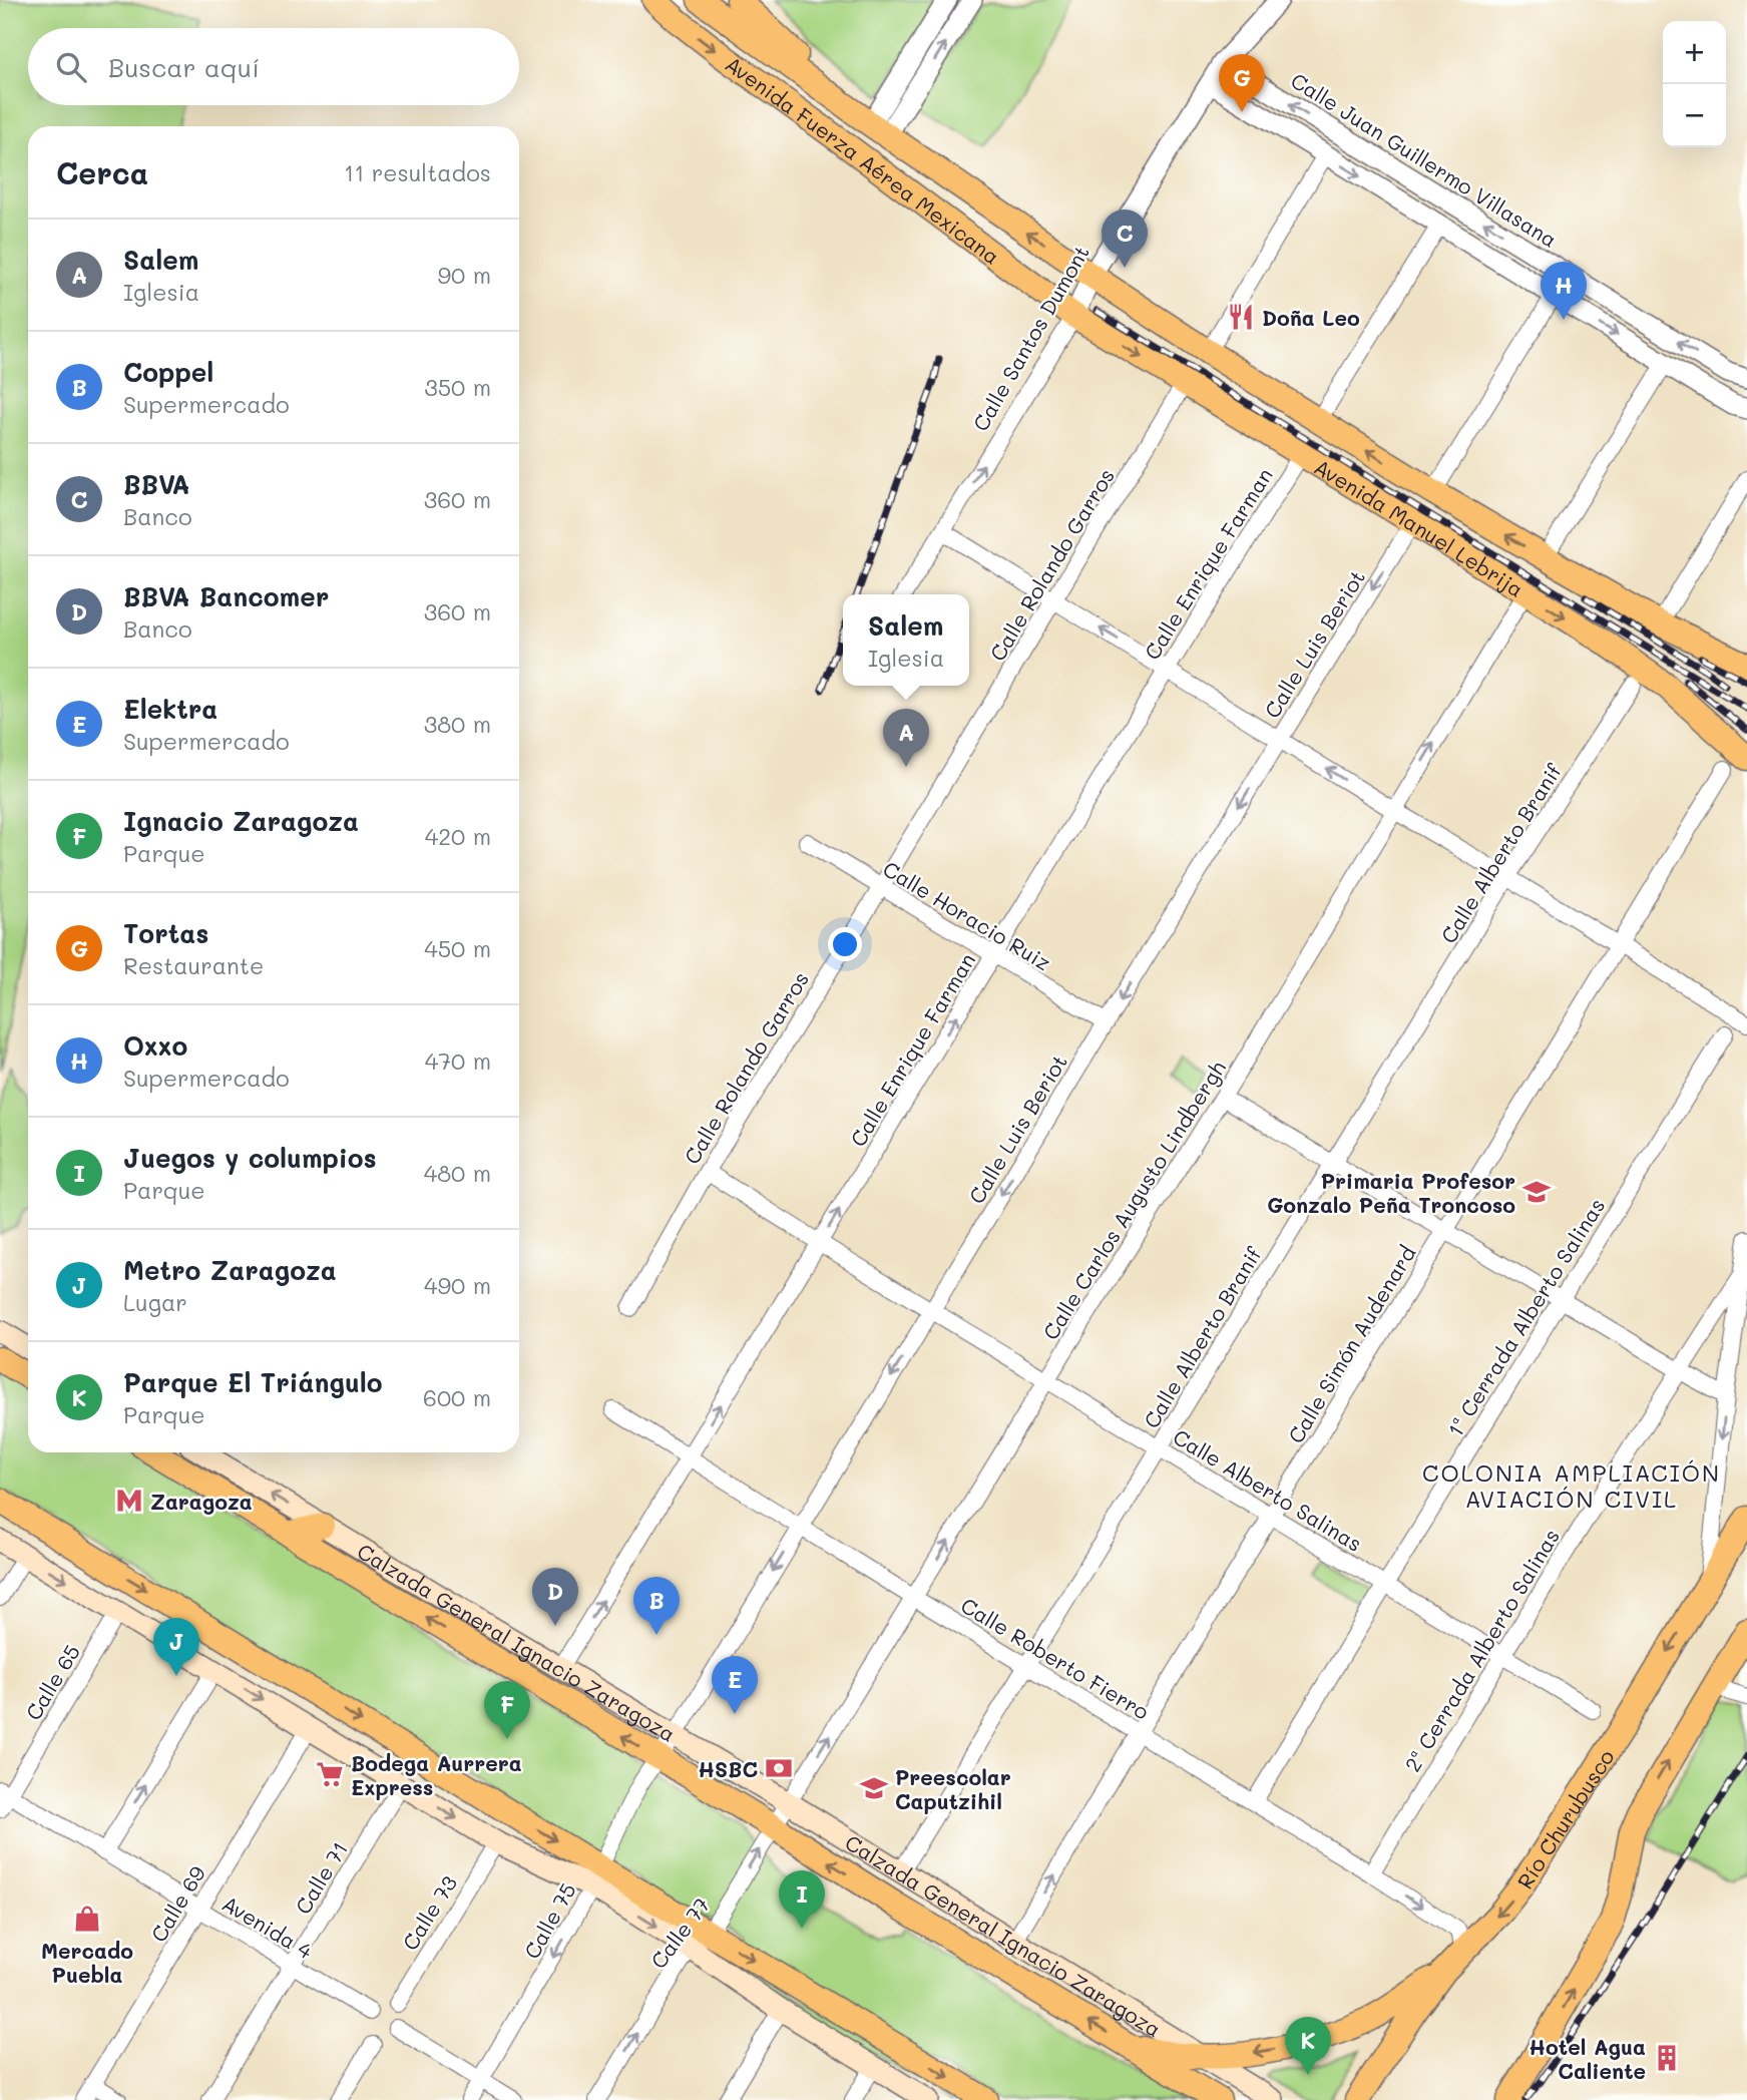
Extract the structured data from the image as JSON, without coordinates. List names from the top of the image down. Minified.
{"streets":{"main road":["Avenida Fuerza Aérea Mexicana","Avenida Manuel Lebrija","Calzada General Ignacio Zaragoza","Río Churubusco"],"street":["Calle Juan Guillermo Villasana","Calle Santos Dumont","Calle Enrique Farman","Calle Rolando Garros","Calle Luis Beriot","Calle Alberto Branif","Calle Horacio Ruiz","Calle Carlos Augusto Lindbergh","1ª Cerrada Alberto Salinas","Calle Simón Audenard","Calle Alberto Salinas","2ª Cerrada Alberto Salinas","Calle Roberto Fierro","Calle 65","Calle 71","Calle 69","Calle 73","Calle 75","Avenida 4","Calle 77"]},"crossings":[["Avenida Fuerza Aérea Mexicana","Calle Santos Dumont"],["Avenida Fuerza Aérea Mexicana","Avenida Manuel Lebrija"],["Calle Juan Guillermo Villasana","Calle Santos Dumont"],["Calle Santos Dumont","Avenida Manuel Lebrija"],["Avenida Manuel Lebrija","Calle Enrique Farman"],["Avenida Manuel Lebrija","Calle Rolando Garros"],["Avenida Manuel Lebrija","Calle Luis Beriot"],["Avenida Manuel Lebrija","Calle Carlos Augusto Lindbergh"],["Avenida Manuel Lebrija","Calle Simón Audenard"],["Calle Enrique Farman","Calle Horacio Ruiz"],["Calle Enrique Farman","Calle Alberto Salinas"],["Calle Enrique Farman","Calzada General Ignacio Zaragoza"],["Calle Enrique Farman","Calle Roberto Fierro"],["Calle Rolando Garros","Calle Horacio Ruiz"],["Calle Rolando Garros","Calle Alberto Salinas"],["Calle Luis Beriot","Calle Horacio Ruiz"],["Calle Luis Beriot","Calle Alberto Salinas"],["Calle Luis Beriot","Calzada General Ignacio Zaragoza"],["Calle Luis Beriot","Calle Roberto Fierro"],["Calle Luis Beriot","Calle 75"],["Calle Alberto Branif","Calle Alberto Salinas"],["Calle Alberto Branif","Calzada General Ignacio Zaragoza"],["Calle Alberto Branif","Calle Roberto Fierro"],["Calle Carlos Augusto Lindbergh","Calle Alberto Salinas"],["Calle Carlos Augusto Lindbergh","Calzada General Ignacio Zaragoza"],["Calle Carlos Augusto Lindbergh","Calle Roberto Fierro"],["Calle Carlos Augusto Lindbergh","Calle 77"],["1ª Cerrada Alberto Salinas","Calle Alberto Salinas"],["1ª Cerrada Alberto Salinas","Calle Roberto Fierro"],["Calle Simón Audenard","Calle Alberto Salinas"],["Calle Simón Audenard","Calzada General Ignacio Zaragoza"],["Calle Simón Audenard","Calle Roberto Fierro"],["Calle Alberto Salinas","2ª Cerrada Alberto Salinas"],["Calzada General Ignacio Zaragoza","Calle 75"],["Calzada General Ignacio Zaragoza","Calle 77"],["2ª Cerrada Alberto Salinas","Calle Roberto Fierro"],["Calle Roberto Fierro","Río Churubusco"],["Calle 65","Avenida 4"],["Calle 71","Avenida 4"],["Calle 69","Avenida 4"]],"one_way":["Calle Santos Dumont","Calle Enrique Farman","Calle Luis Beriot","Calle Carlos Augusto Lindbergh","Calle 75"],"districts":["COLONIA AMPLIACIÓN AVIACIÓN CIVIL"],"places":{"restaurant":["Doña Leo"],"school or university":["Primaria Profesor Gonzalo Peña Troncoso","Preescolar Caputzihil"],"metro station":["Zaragoza"],"bank":["HSBC"],"supermarket":["Bodega Aurrera Express"],"shop":["Mercado Puebla"],"building":["Hotel Agua Caliente"]},"page":{"map_buttons":["+","−"],"search":"Buscar aquí","pins":["G","C","H","A","D","B","J","E","F","I","K"],"heading":["Cerca","11 resultados"],"list":[{"mark":"A","name":"Salem","note":"Iglesia","value":"90 m"},{"mark":"B","name":"Coppel","note":"Supermercado","value":"350 m"},{"mark":"C","name":"BBVA","note":"Banco","value":"360 m"},{"mark":"D","name":"BBVA Bancomer","note":"Banco","value":"360 m"},{"mark":"E","name":"Elektra","note":"Supermercado","value":"380 m"},{"mark":"F","name":"Ignacio Zaragoza","note":"Parque","value":"420 m"},{"mark":"G","name":"Tortas","note":"Restaurante","value":"450 m"},{"mark":"H","name":"Oxxo","note":"Supermercado","value":"470 m"},{"mark":"I","name":"Juegos y columpios","note":"Parque","value":"480 m"},{"mark":"J","name":"Metro Zaragoza","note":"Lugar","value":"490 m"},{"mark":"K","name":"Parque El Triángulo","note":"Parque","value":"600 m"}],"popup":["Salem","Iglesia"]}}
